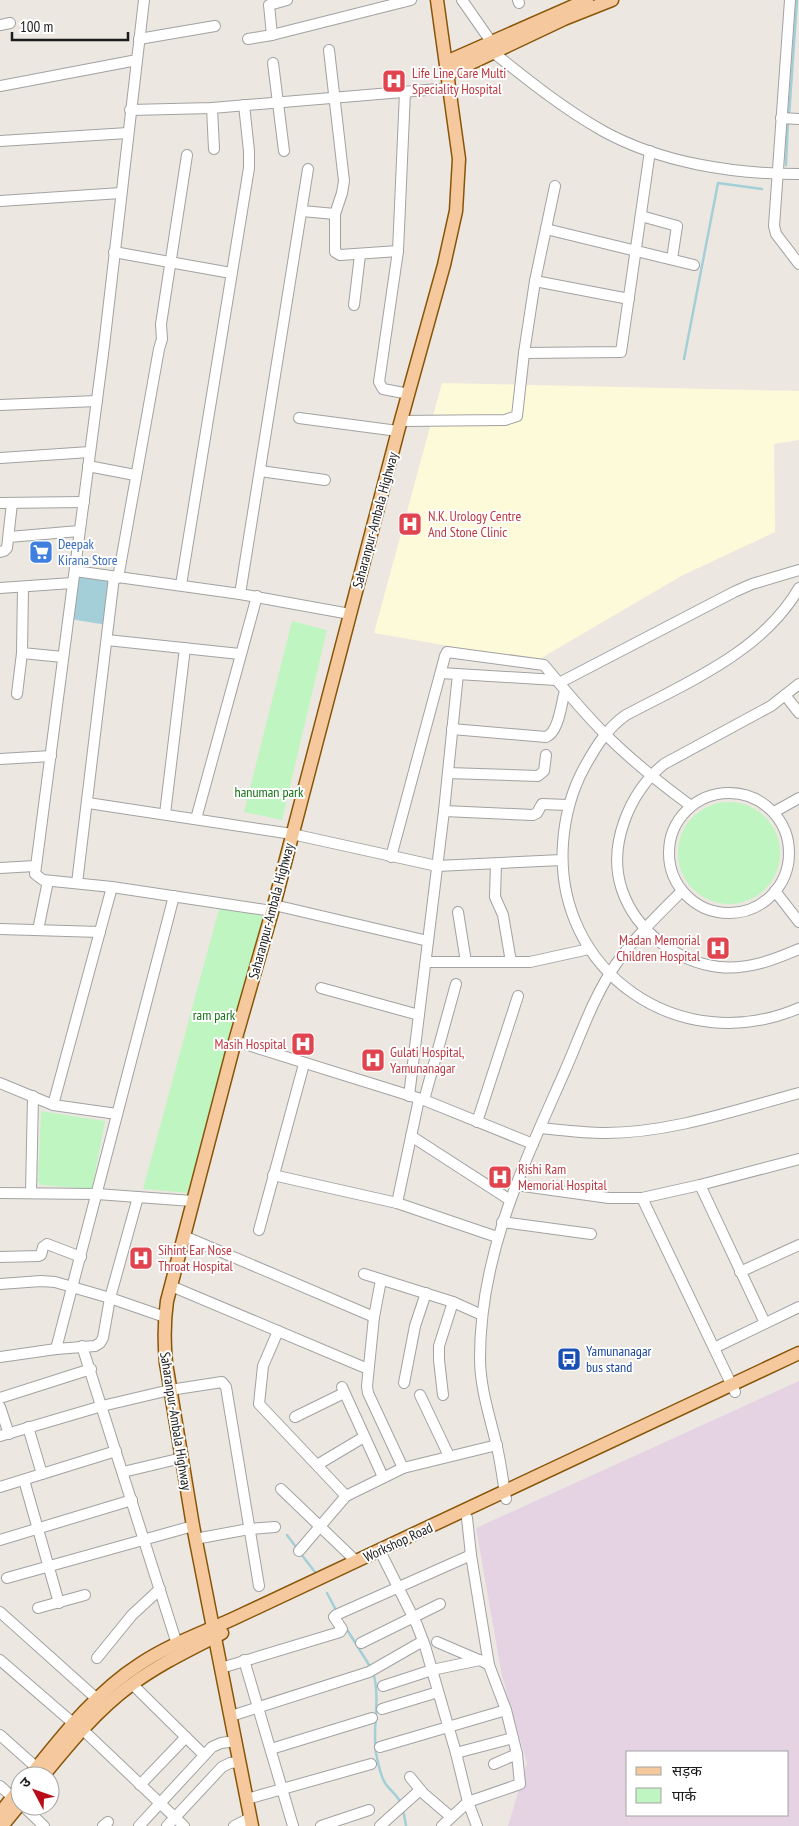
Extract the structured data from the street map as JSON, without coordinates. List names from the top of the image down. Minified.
{"streets":{"main road":["Saharanpur-Ambala Highway","Workshop Road"]},"crossings":[["Saharanpur-Ambala Highway","Workshop Road"]],"parks":["hanuman park","ram park"],"places":{"hospital":["Life Line Care Multi Speciality Hospital","N.K. Urology Centre And Stone Clinic","Madan Memorial Children Hospital","Masih Hospital","Gulati Hospital, Yamunanagar","Rishi Ram Memorial Hospital","Sihint Ear Nose Throat Hospital"],"supermarket":["Deepak Kirana Store"],"bus stop":["Yamunanagar bus stand"]},"legend":["सड़क","पार्क"],"scale_bar":"100 m","north":"top left"}
